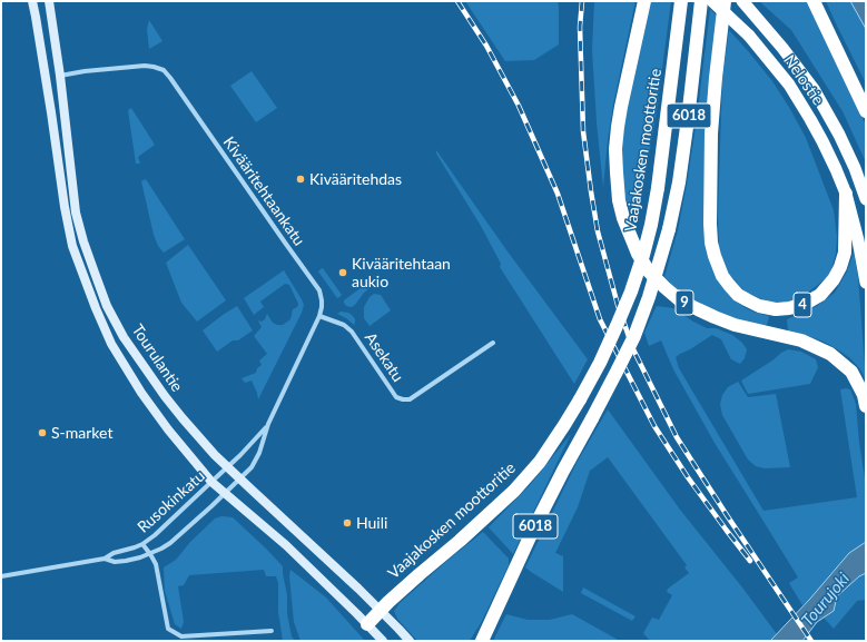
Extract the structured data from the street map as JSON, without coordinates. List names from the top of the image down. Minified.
{"streets":{"highway":["Nelostie","6018","Vaajakosken moottoritie","9","4"],"main road":["Tourulantie"],"street":["Kivääritehtaankatu","Asekatu","Rusokinkatu"]},"crossings":[["Nelostie","4"],["6018","Vaajakosken moottoritie"],["6018","Tourulantie"],["Vaajakosken moottoritie","Tourulantie"],["Kivääritehtaankatu","Asekatu"],["Kivääritehtaankatu","Tourulantie"],["Kivääritehtaankatu","Rusokinkatu"],["Tourulantie","Rusokinkatu"]],"water":["Tourujoki"],"places":["Kivääritehdas","Kivääritehtaan aukio","S-market","Huili"]}
